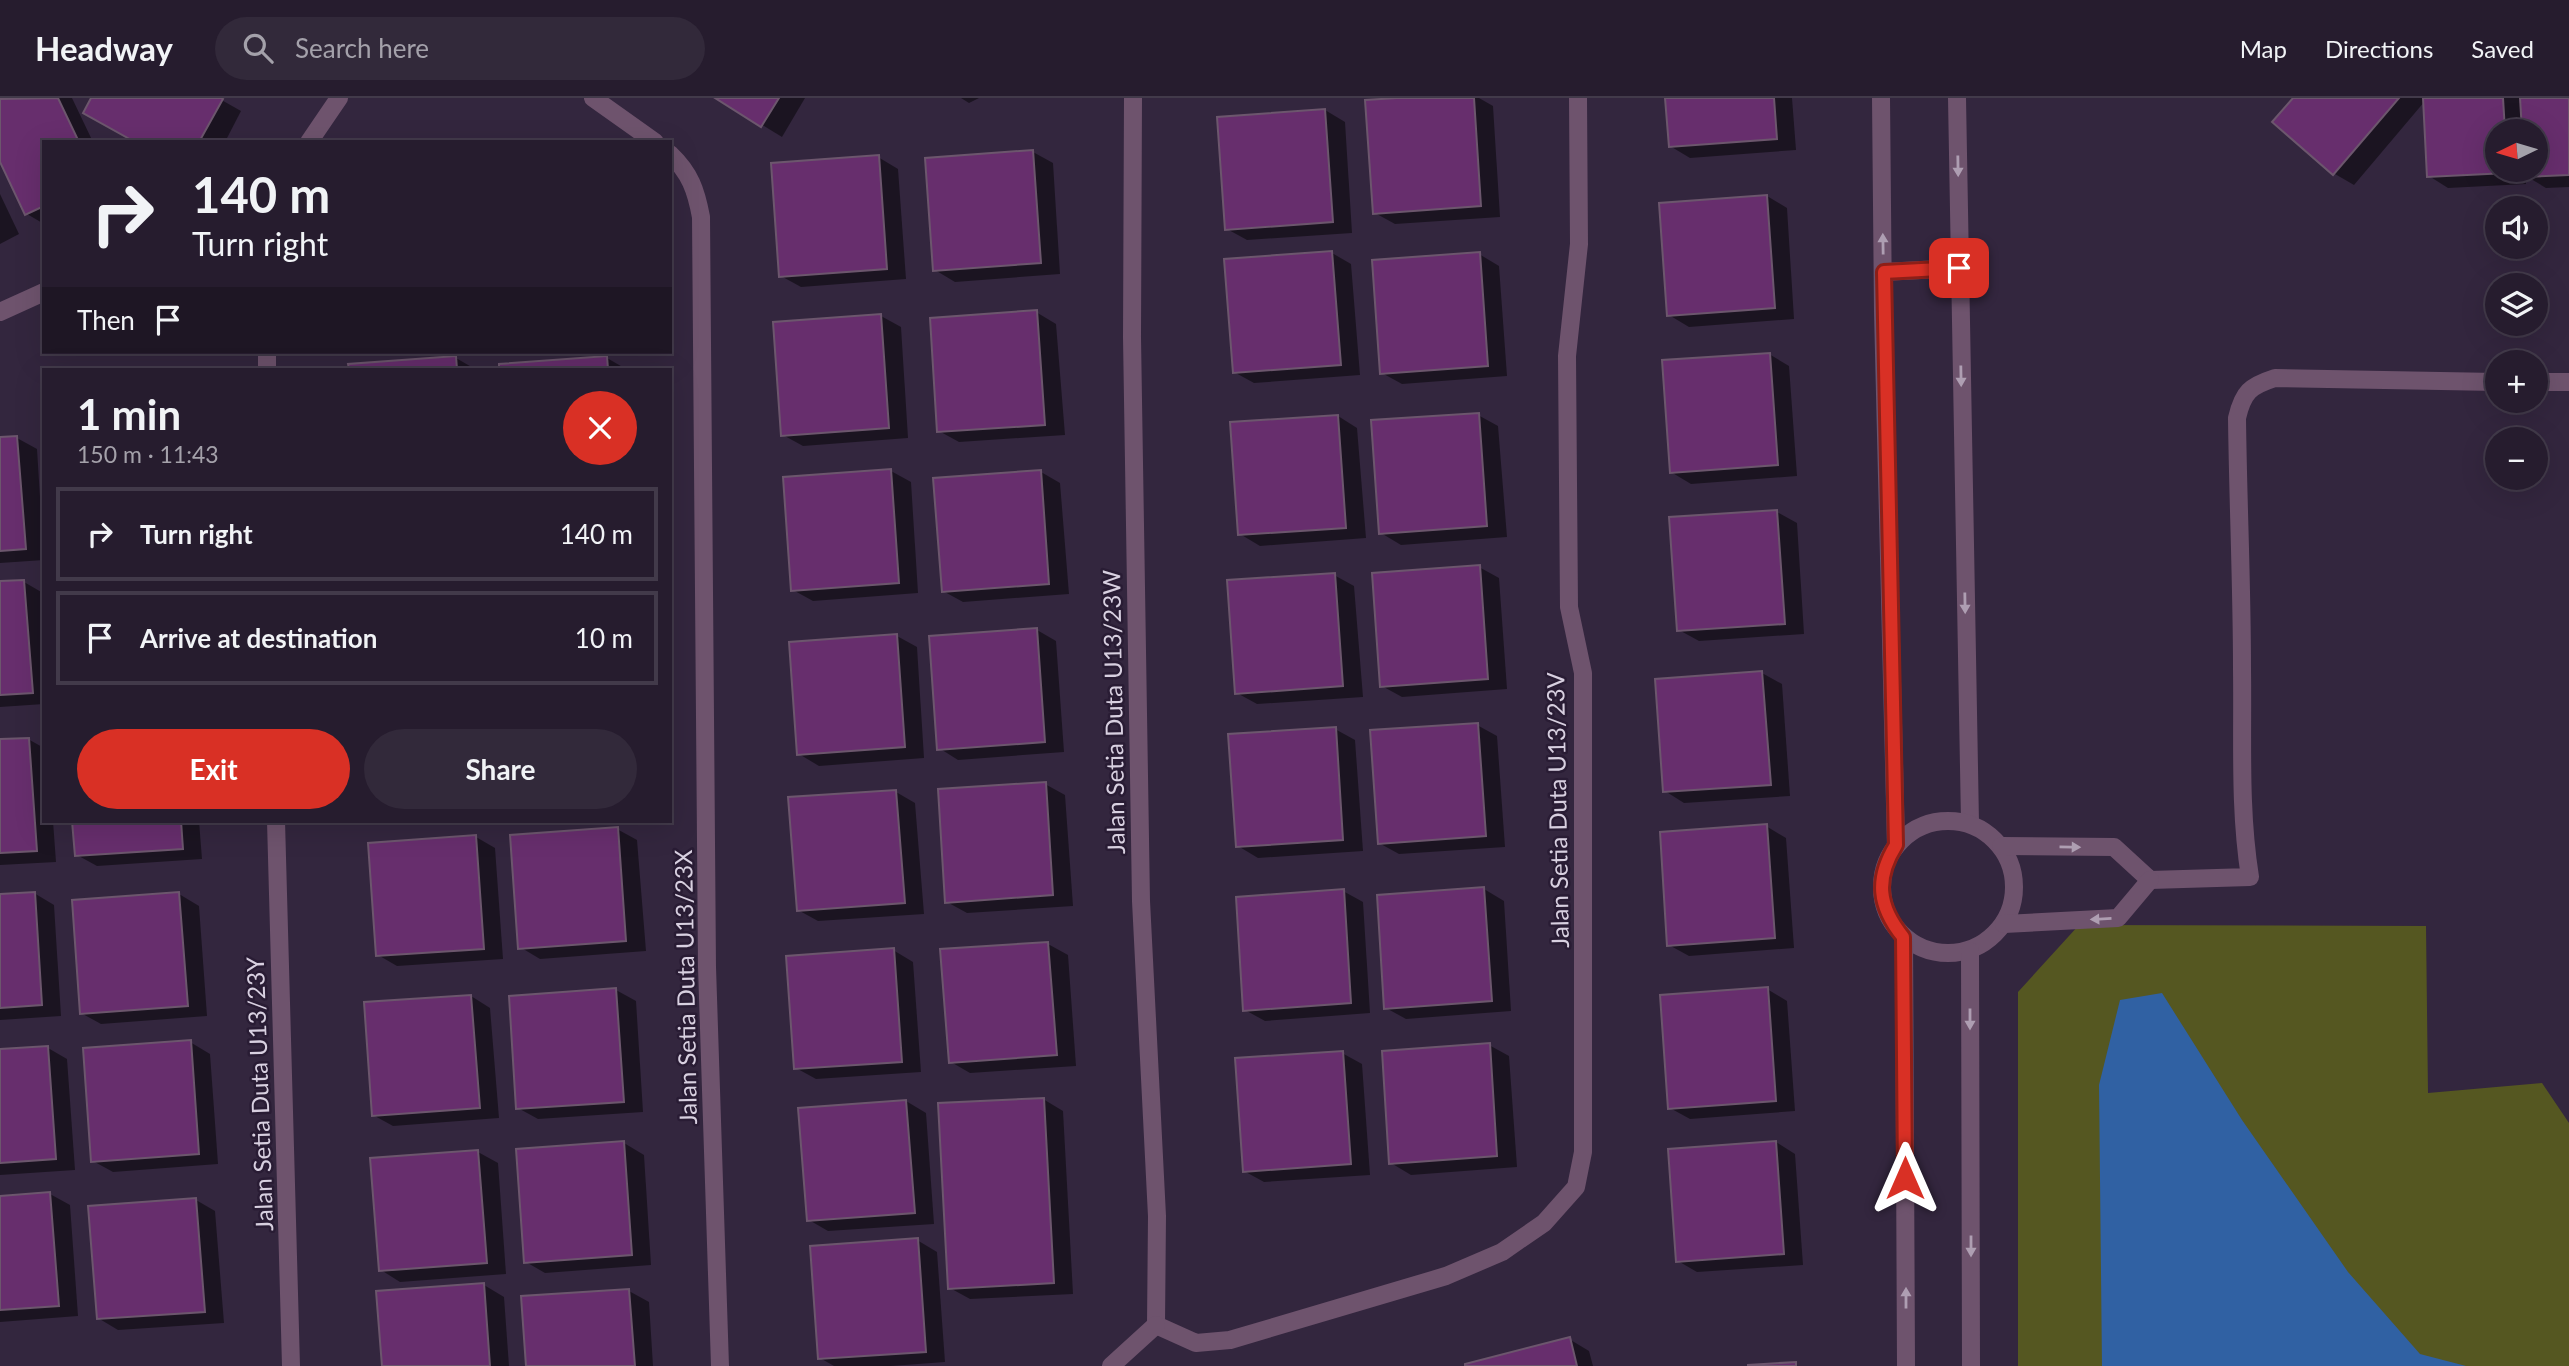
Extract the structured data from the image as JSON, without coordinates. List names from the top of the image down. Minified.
{"streets":{"street":["Jalan Setia Duta U13/23W","Jalan Setia Duta U13/23V","Jalan Setia Duta U13/23X","Jalan Setia Duta U13/23Y"]},"crossings":[["Jalan Setia Duta U13/23W","Jalan Setia Duta U13/23V"]],"north":"left","page":{"header":"Headway","search":"Search here","nav":["Map","Directions","Saved"],"map_buttons":["+","−"],"turn":["140 m","Turn right"],"then":"Then","heading":["1 min","150 m · 11:43"],"list":[{"name":"Turn right","value":"140 m"},{"name":"Arrive at destination","value":"10 m"}],"buttons":["Exit","Share"]}}
